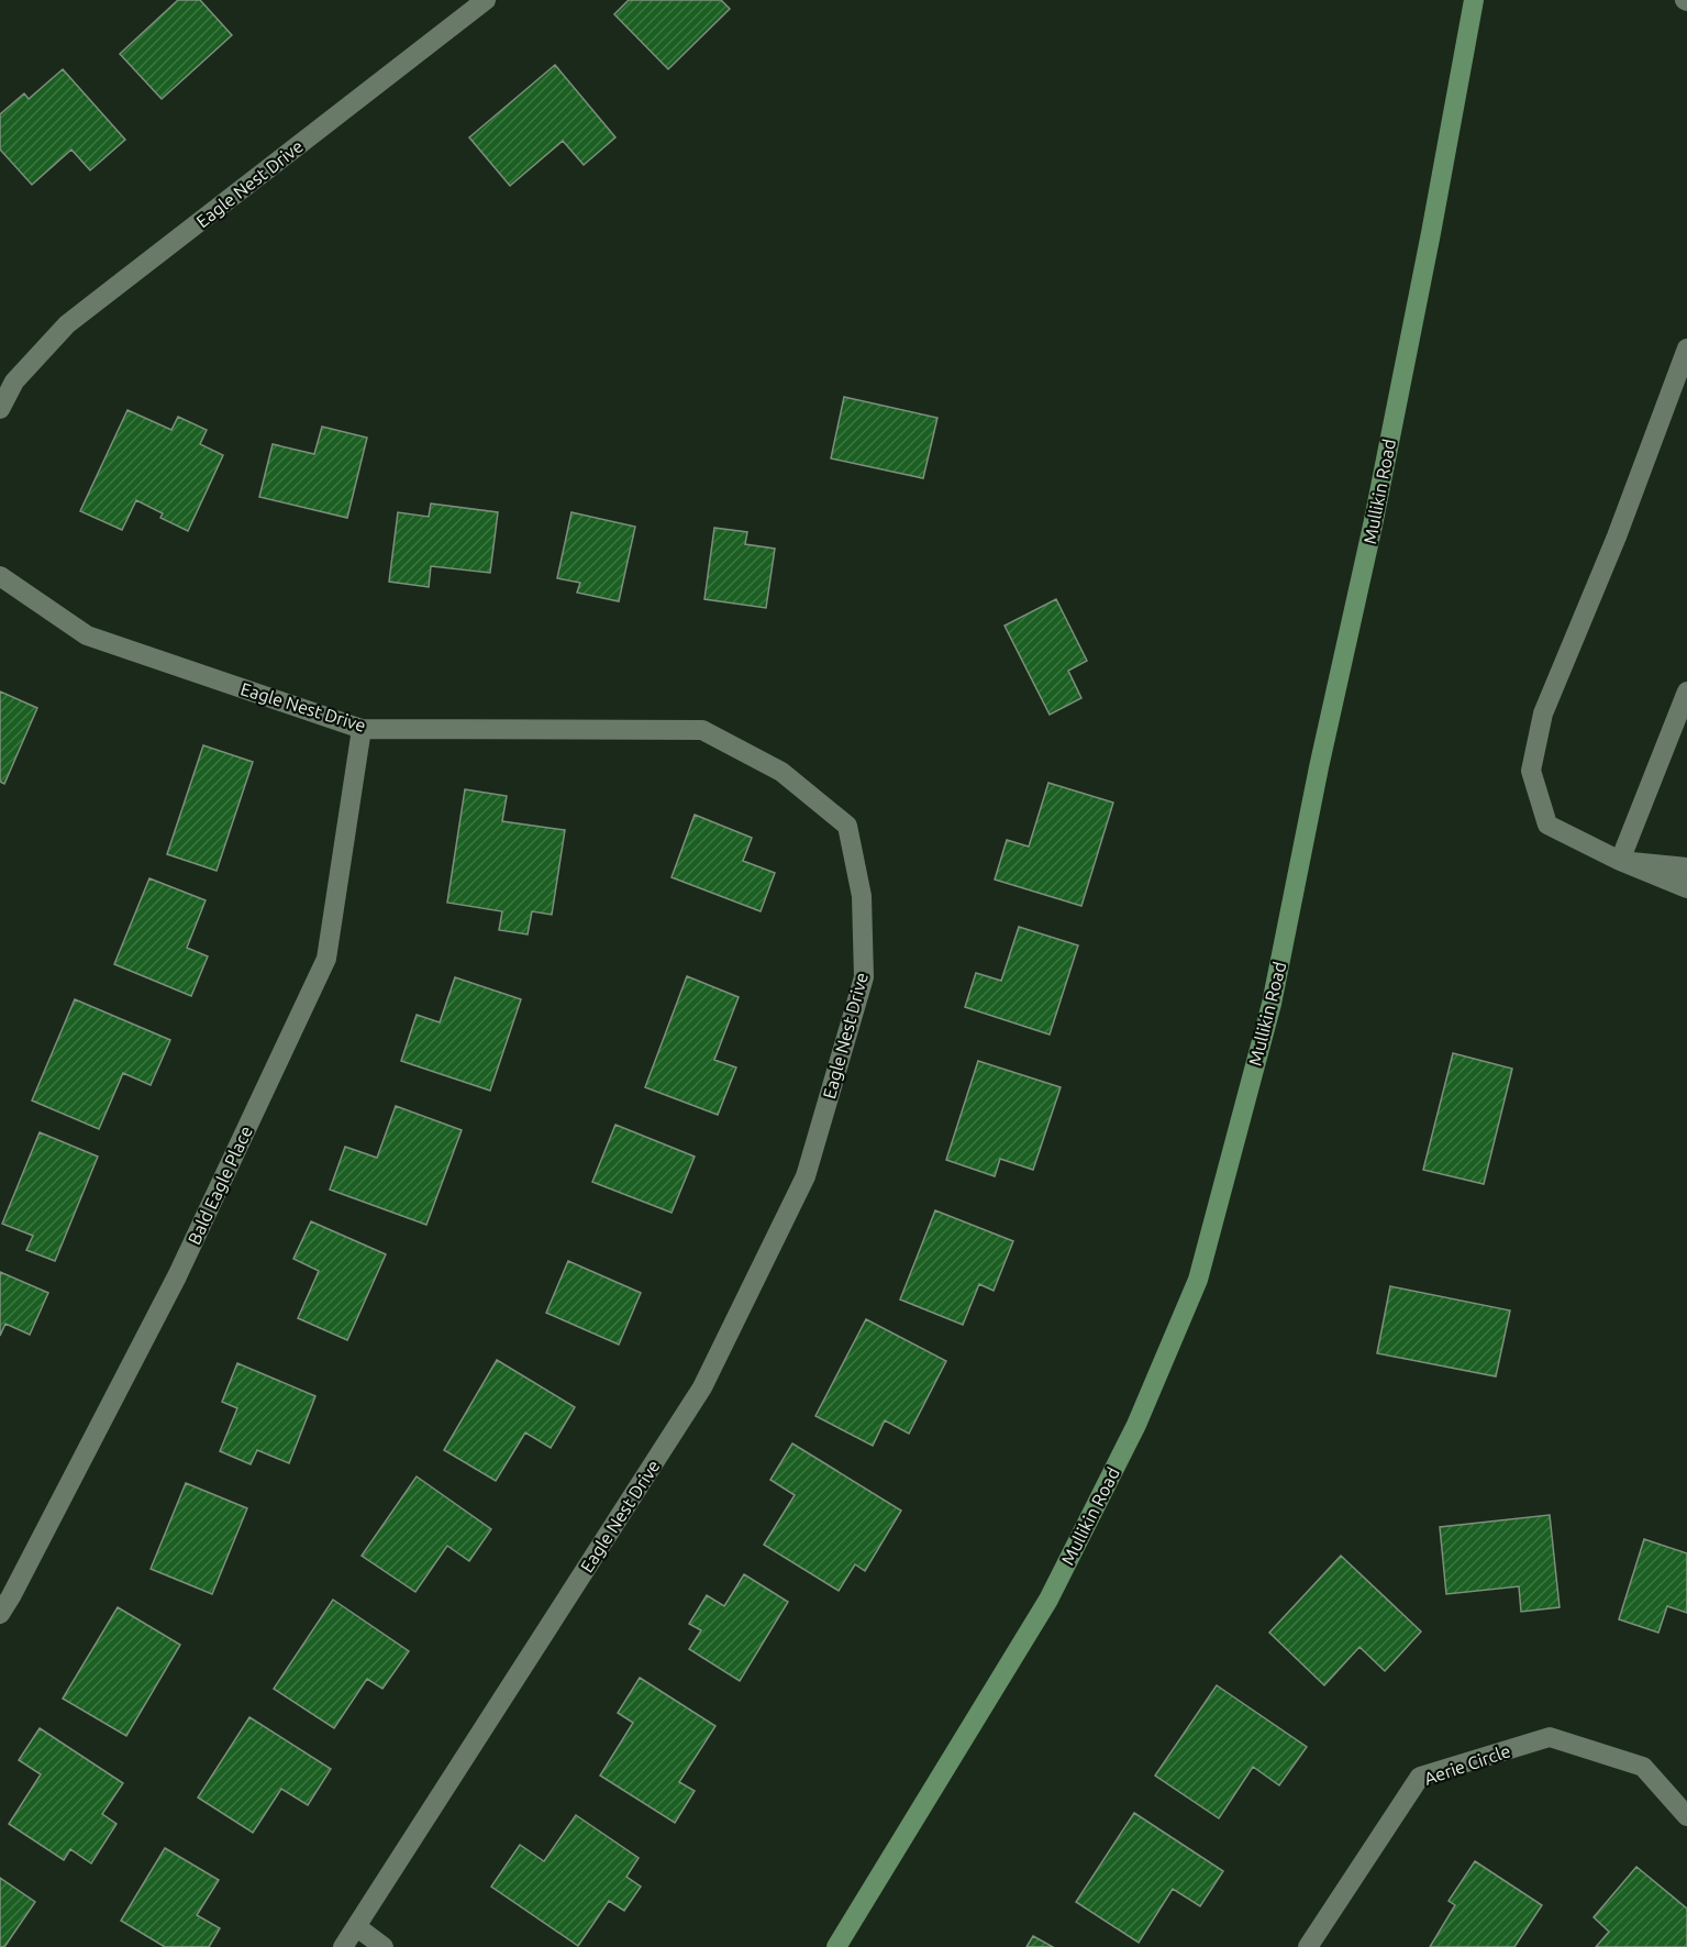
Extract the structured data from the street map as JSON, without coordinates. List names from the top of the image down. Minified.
{"streets":{"street":["Eagle Nest Drive","Mullikin Road","Bald Eagle Place","Aerie Circle"]},"crossings":[["Eagle Nest Drive","Bald Eagle Place"]]}
